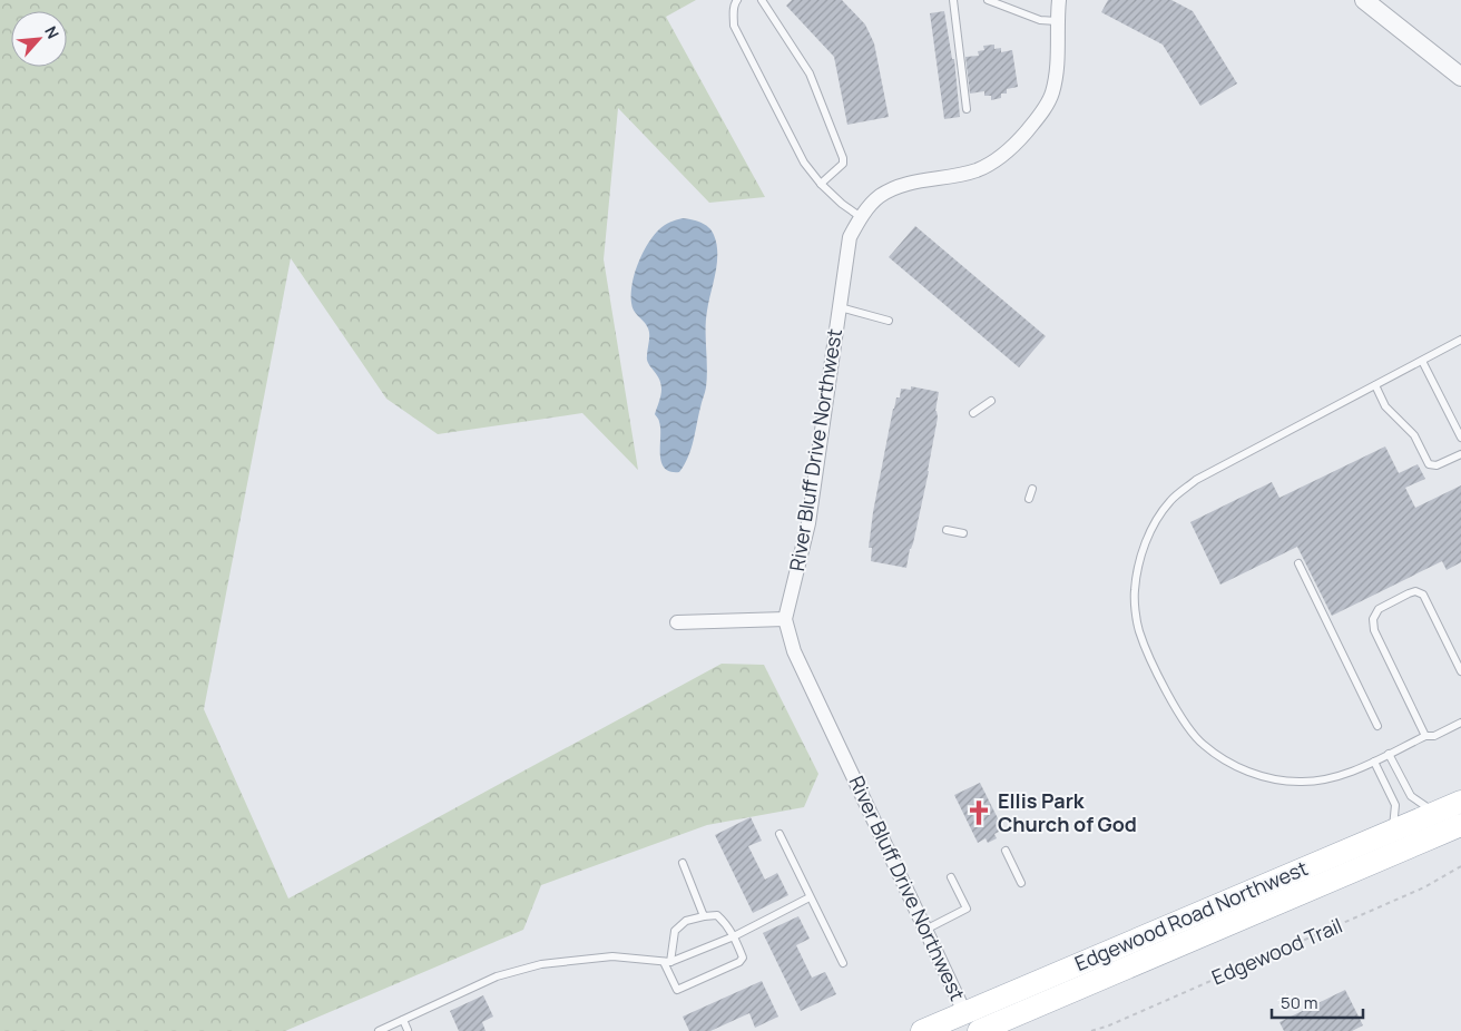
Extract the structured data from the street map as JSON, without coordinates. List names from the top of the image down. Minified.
{"streets":{"main road":["Edgewood Road Northwest"],"street":["River Bluff Drive Northwest"],"path":["Edgewood Trail"]},"crossings":[["River Bluff Drive Northwest","Edgewood Road Northwest"]],"places":{"church":["Ellis Park Church of God"]},"scale_bar":"50 m","north":"top right"}
